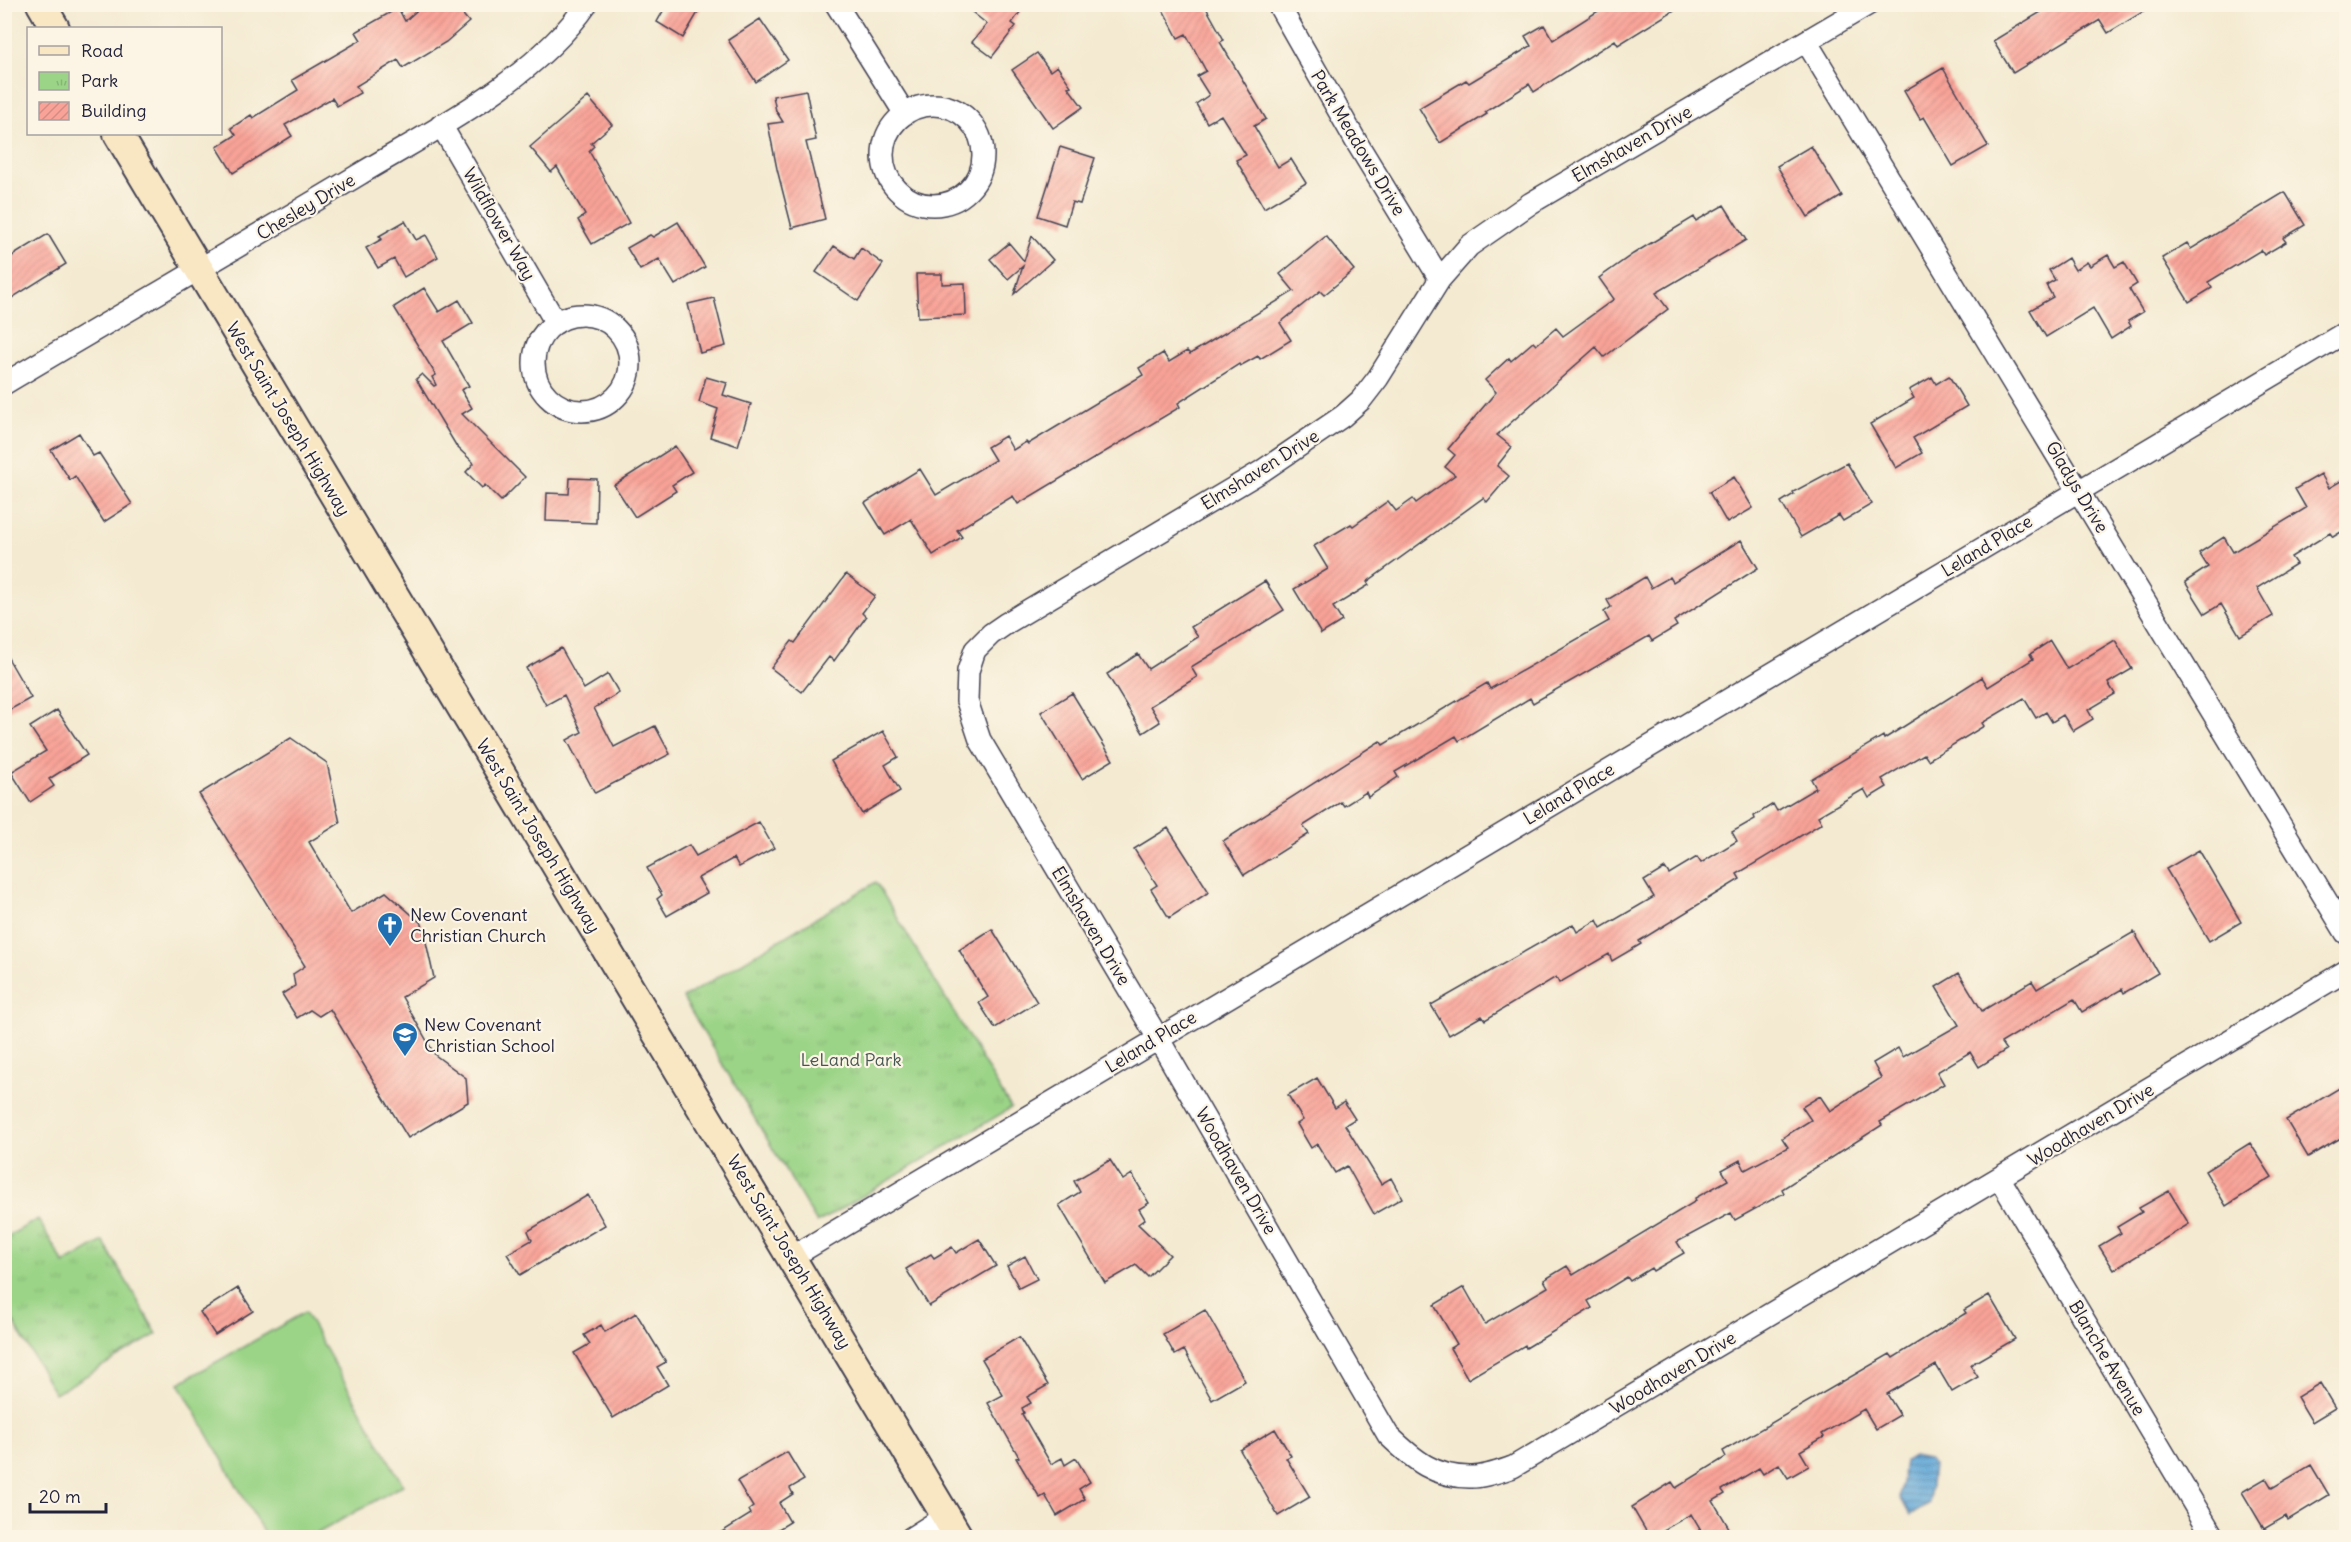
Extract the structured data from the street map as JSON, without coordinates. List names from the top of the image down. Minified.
{"streets":{"street":["Park Meadows Drive","Elmshaven Drive","Chesley Drive","Wildflower Way","West Saint Joseph Highway","Gladys Drive","Leland Place","Woodhaven Drive","Blanche Avenue"]},"crossings":[["Park Meadows Drive","Elmshaven Drive"],["Elmshaven Drive","Gladys Drive"],["Elmshaven Drive","Leland Place"],["Elmshaven Drive","Woodhaven Drive"],["Chesley Drive","Wildflower Way"],["Chesley Drive","West Saint Joseph Highway"],["West Saint Joseph Highway","Leland Place"],["Gladys Drive","Leland Place"],["Leland Place","Woodhaven Drive"],["Woodhaven Drive","Blanche Avenue"]],"parks":["LeLand Park"],"places":{"church":["New Covenant Christian Church"],"school or university":["New Covenant Christian School"]},"legend":["Road","Park","Building"],"scale_bar":"20 m"}
